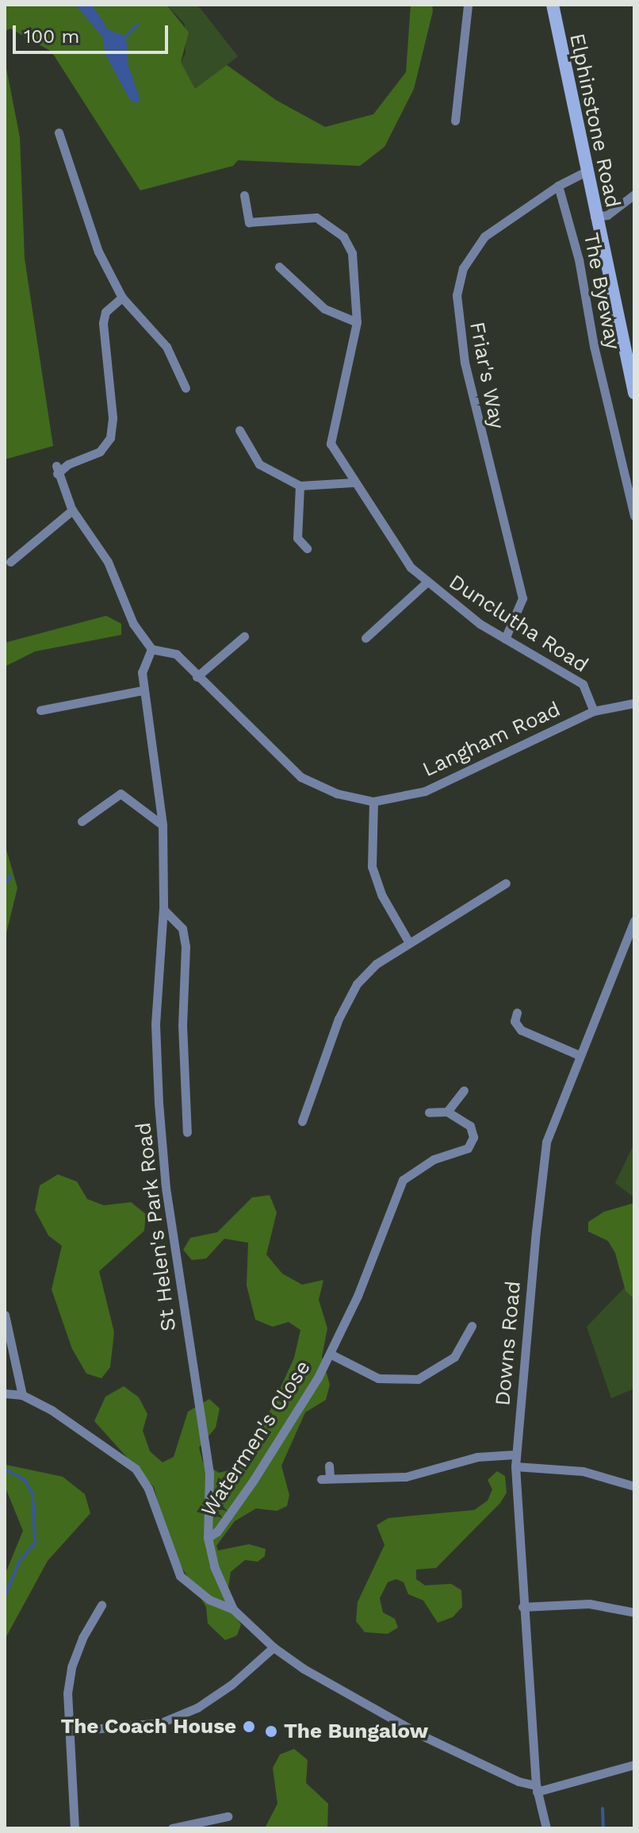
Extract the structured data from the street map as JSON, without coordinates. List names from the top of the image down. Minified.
{"streets":{"street":["Elphinstone Road","The Byeway","Friar's Way","Dunclutha Road","Langham Road","St Helen's Park Road","Downs Road","Watermen's Close"]},"crossings":[["Elphinstone Road","Friar's Way"],["The Byeway","Friar's Way"],["Friar's Way","Dunclutha Road"],["Dunclutha Road","Langham Road"],["Langham Road","St Helen's Park Road"],["St Helen's Park Road","Downs Road"],["St Helen's Park Road","Watermen's Close"]],"places":["The Coach House","The Bungalow"],"scale_bar":"100 m"}
